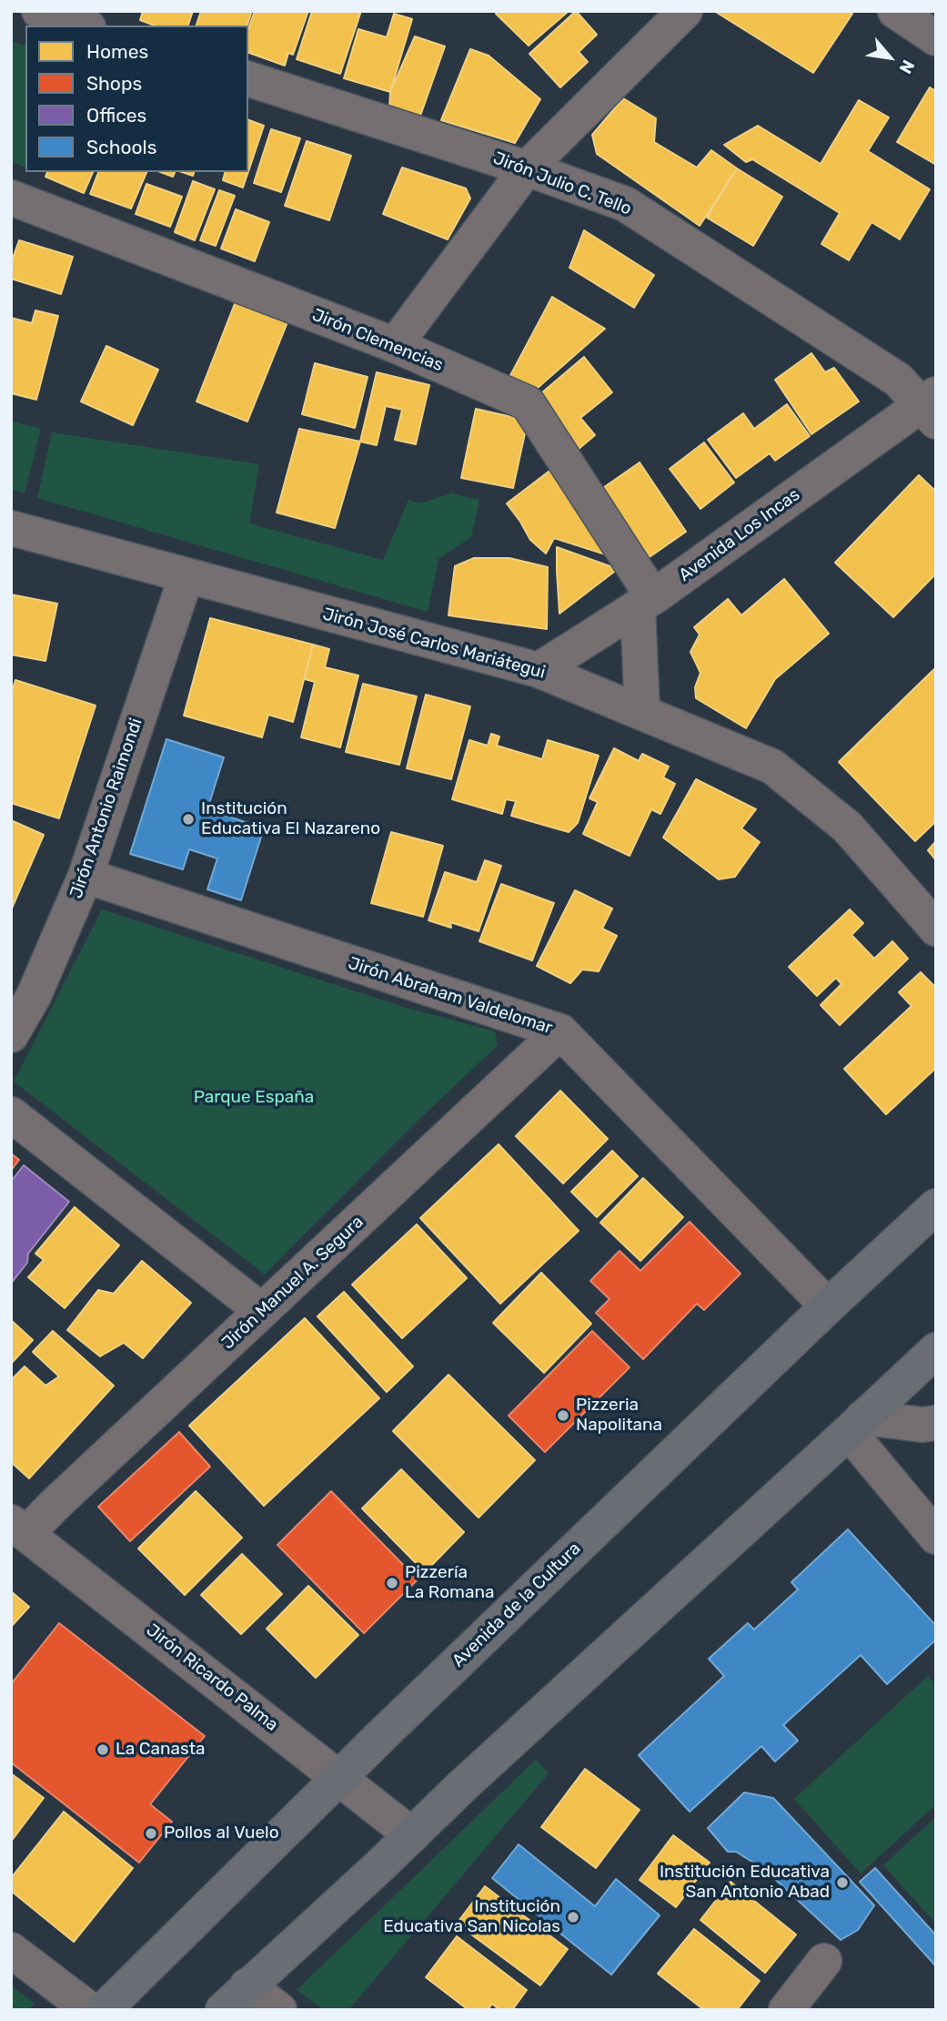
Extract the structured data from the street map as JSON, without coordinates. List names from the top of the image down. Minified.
{"streets":{"highway":["Avenida de la Cultura"],"street":["Jirón Julio C. Tello","Jirón Clemencias","Avenida Los Incas","Jirón José Carlos Mariátegui","Jirón Antonio Raimondi","Jirón Abraham Valdelomar","Jirón Manuel A. Segura","Jirón Ricardo Palma"]},"crossings":[["Jirón Julio C. Tello","Avenida Los Incas"],["Jirón Clemencias","Avenida Los Incas"],["Avenida Los Incas","Jirón José Carlos Mariátegui"],["Jirón José Carlos Mariátegui","Jirón Antonio Raimondi"],["Jirón Antonio Raimondi","Jirón Abraham Valdelomar"],["Jirón Abraham Valdelomar","Jirón Manuel A. Segura"],["Jirón Abraham Valdelomar","Avenida de la Cultura"],["Jirón Manuel A. Segura","Jirón Ricardo Palma"],["Avenida de la Cultura","Jirón Ricardo Palma"]],"parks":["Parque España"],"places":["Institución Educativa El Nazareno","Pizzeria Napolitana","Pizzería La Romana","La Canasta","Pollos al Vuelo","Institución Educativa San Antonio Abad","Institución Educativa San Nicolas"],"legend":["Homes","Shops","Offices","Schools"],"north":"bottom right"}
